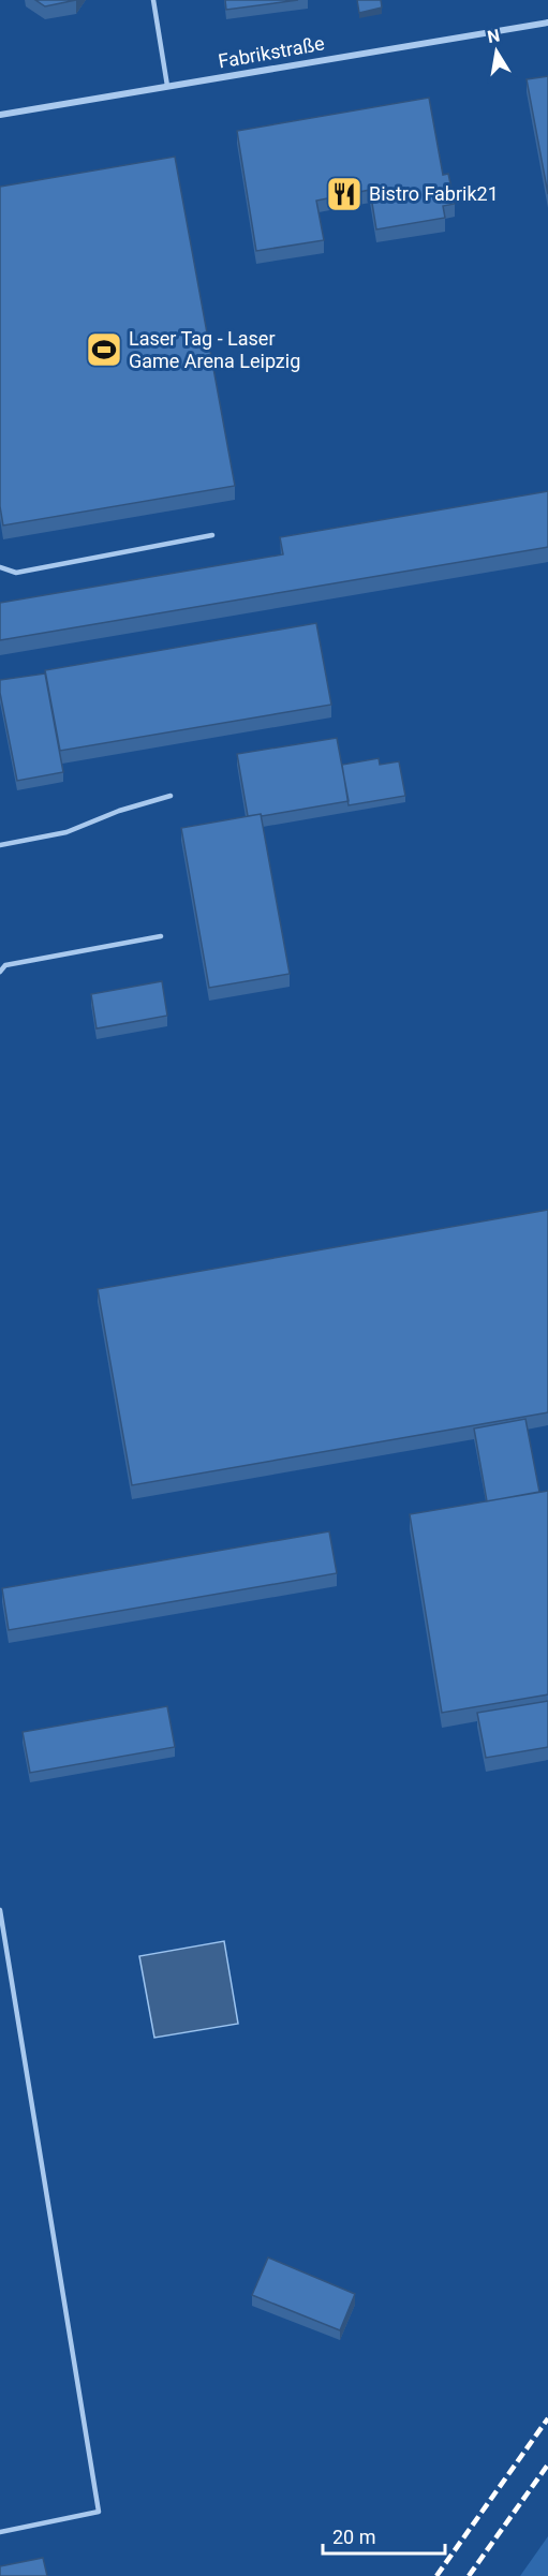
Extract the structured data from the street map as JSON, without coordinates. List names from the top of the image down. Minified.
{"streets":{"street":["Fabrikstraße"]},"places":{"restaurant":["Bistro Fabrik21"],"sports":["Laser Tag - Laser Game Arena Leipzig"]},"scale_bar":"20 m","north":"top"}
